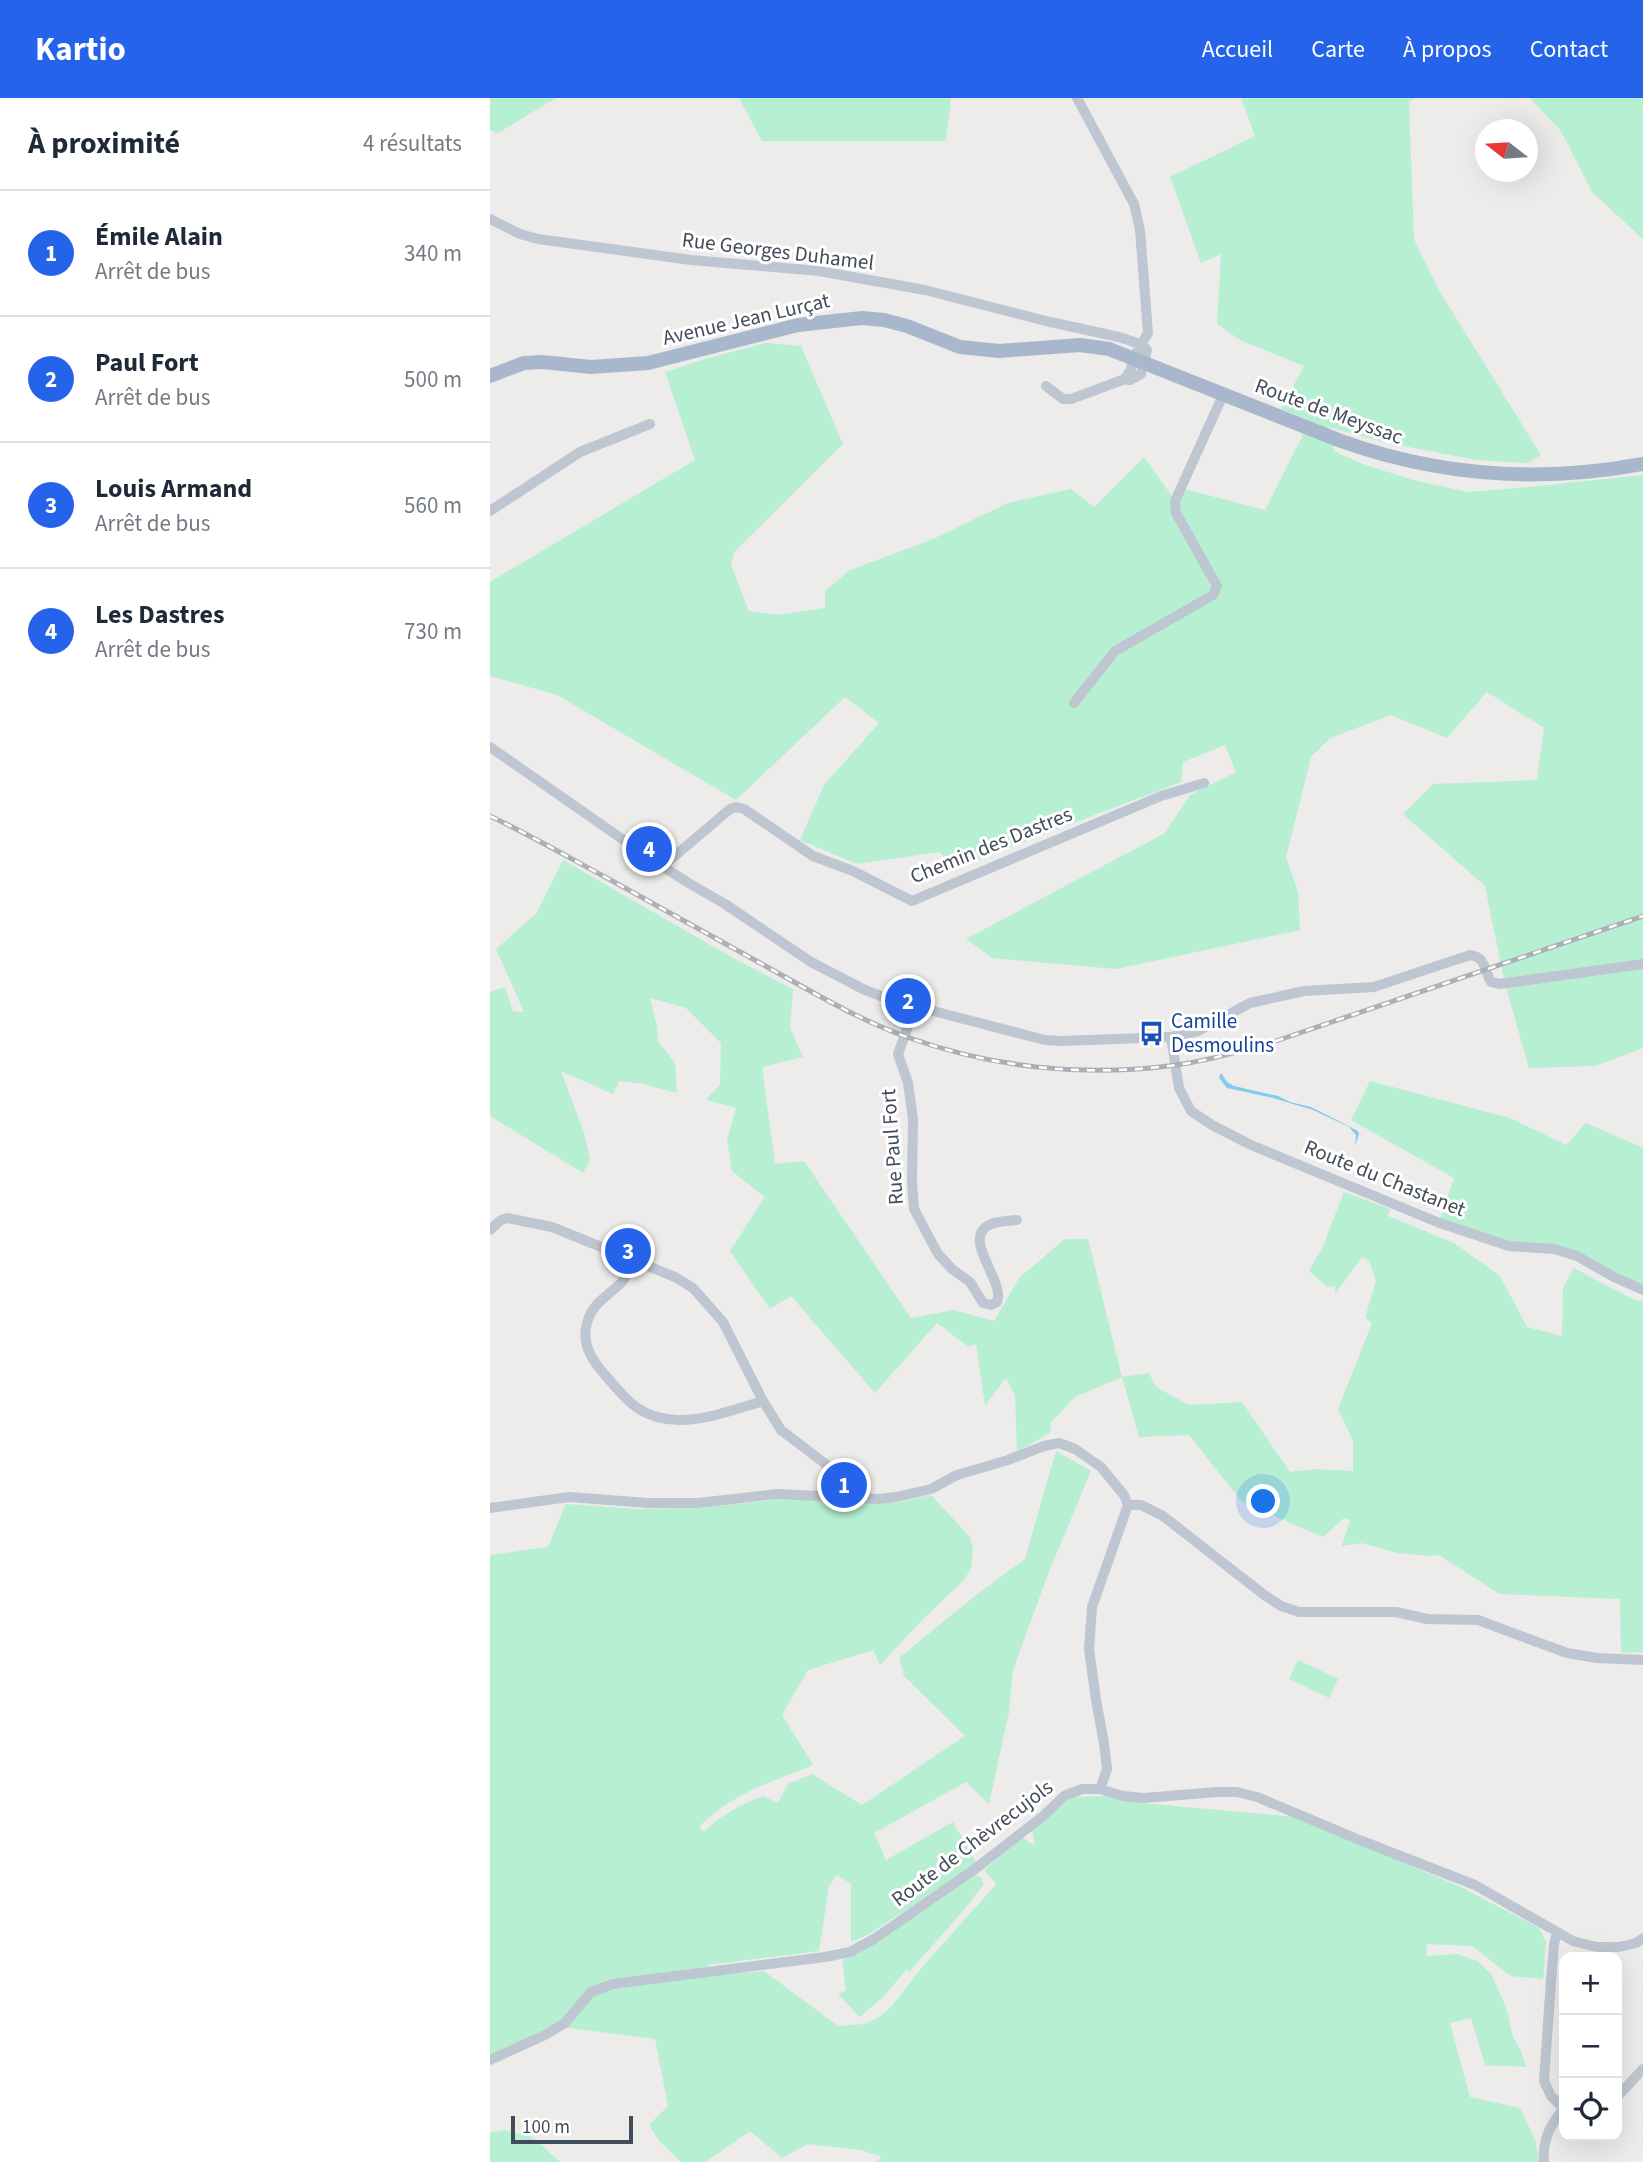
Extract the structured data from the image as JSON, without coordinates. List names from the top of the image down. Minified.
{"streets":{"main road":["Avenue Jean Lurçat","Route de Meyssac"],"street":["Rue Georges Duhamel","Chemin des Dastres","Rue Paul Fort","Route du Chastanet","Route de Chèvrecujols"]},"crossings":[["Avenue Jean Lurçat","Route de Meyssac"]],"places":{"bus stop":["Camille Desmoulins"]},"scale_bar":"100 m","north":"left","page":{"header":"Kartio","nav":["Accueil","Carte","À propos","Contact"],"heading":["À proximité","4 résultats"],"list":[{"mark":"1","name":"Émile Alain","note":"Arrêt de bus","value":"340 m"},{"mark":"2","name":"Paul Fort","note":"Arrêt de bus","value":"500 m"},{"mark":"3","name":"Louis Armand","note":"Arrêt de bus","value":"560 m"},{"mark":"4","name":"Les Dastres","note":"Arrêt de bus","value":"730 m"}],"pins":["4","2","3","1"],"map_buttons":["+","−"],"scale":"100 m"}}
